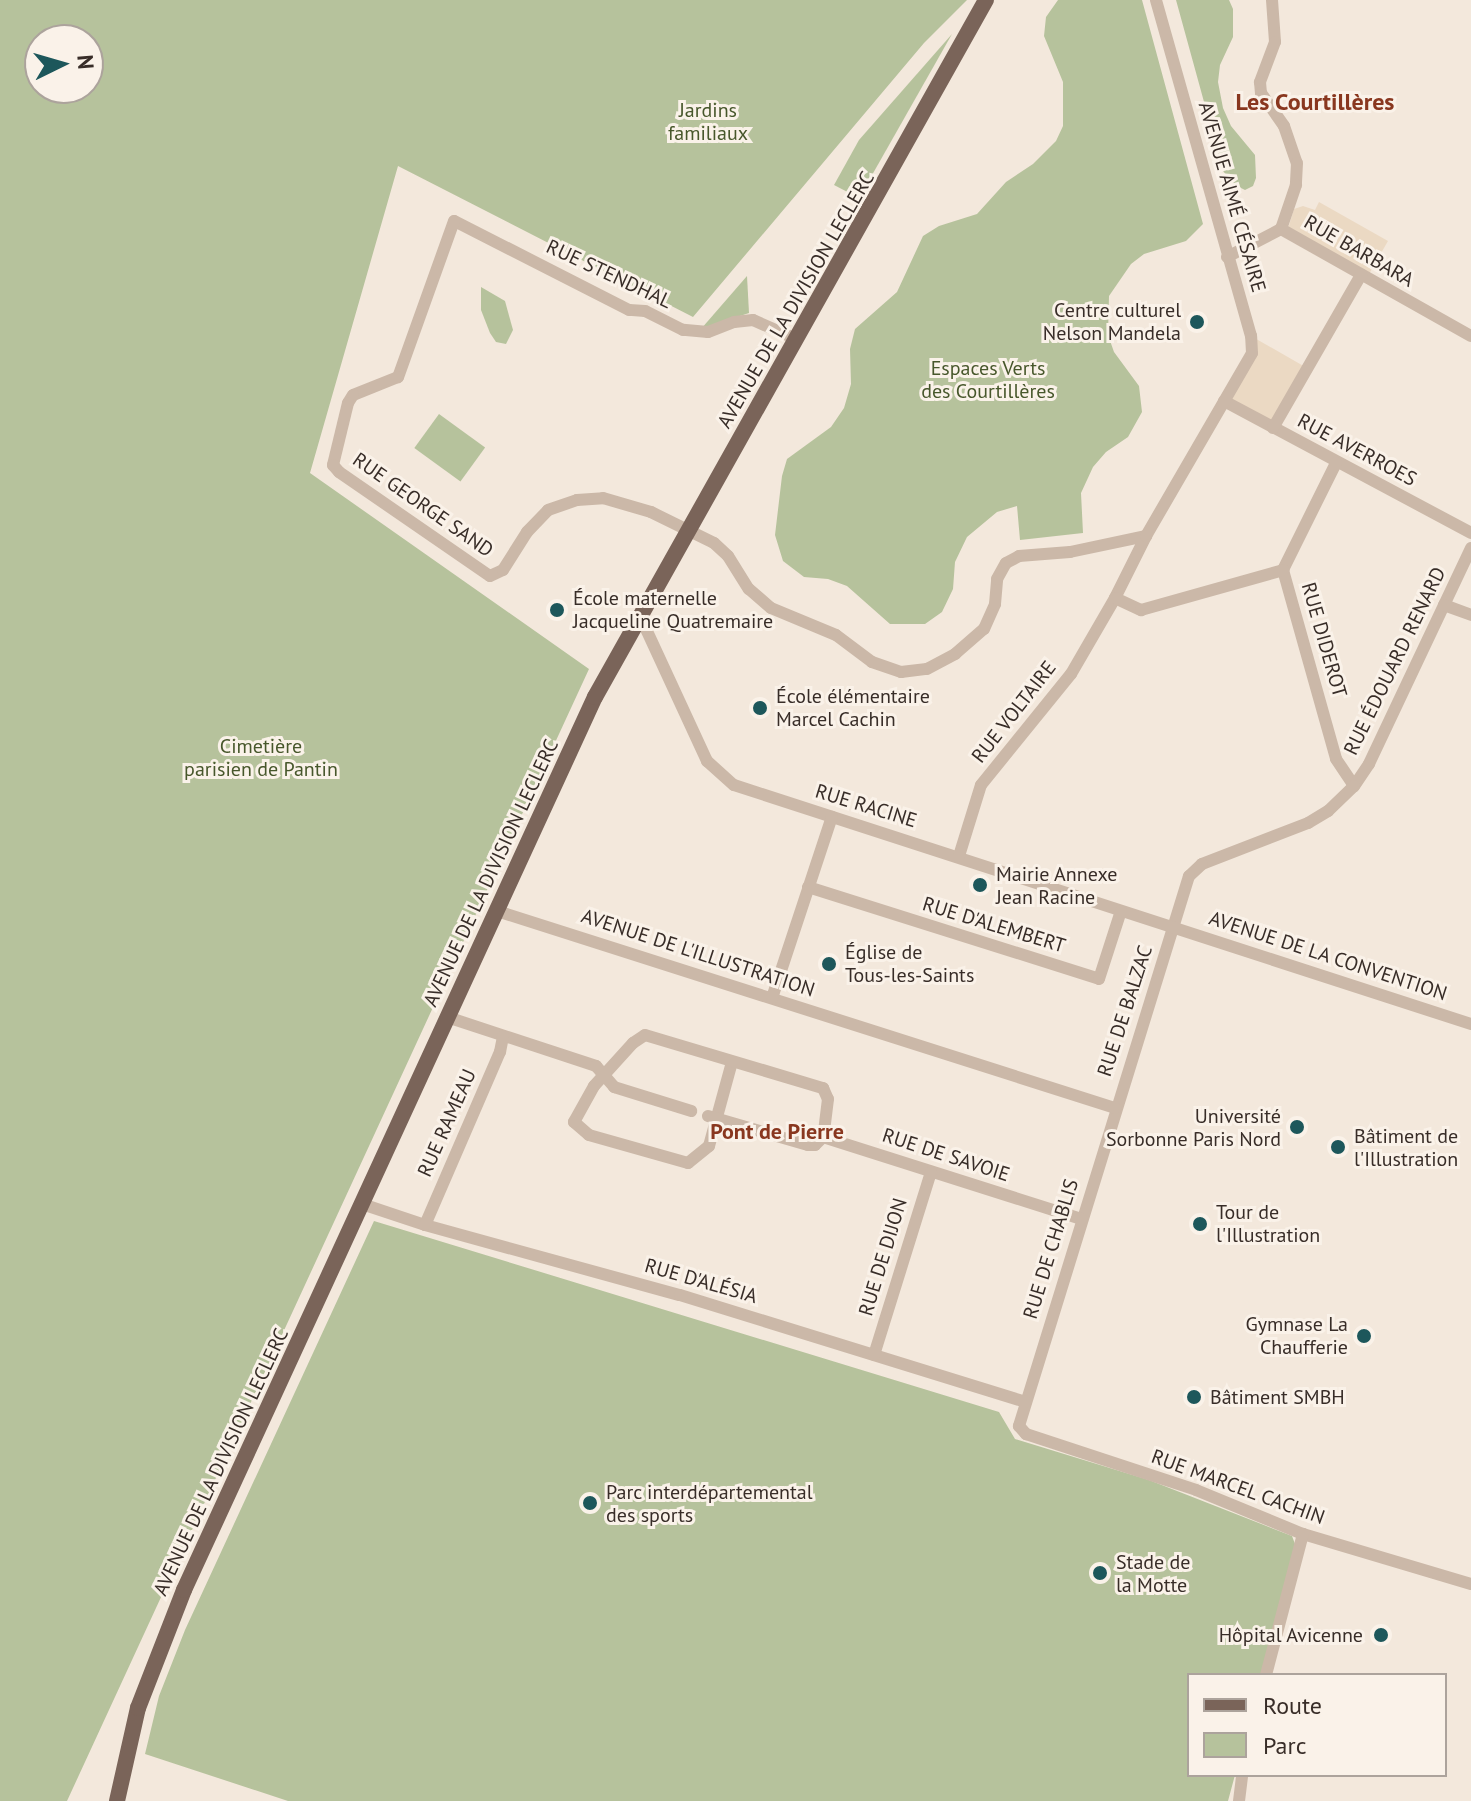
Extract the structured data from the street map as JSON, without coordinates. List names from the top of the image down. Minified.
{"streets":{"main road":["AVENUE DE LA DIVISION LECLERC"],"street":["AVENUE AIMÉ CÉSAIRE","RUE BARBARA","RUE STENDHAL","RUE AVERROES","RUE GEORGE SAND","RUE DIDEROT","RUE ÉDOUARD RENARD","RUE VOLTAIRE","RUE RACINE","RUE D'ALEMBERT","AVENUE DE L'ILLUSTRATION","AVENUE DE LA CONVENTION","RUE DE BALZAC","RUE RAMEAU","RUE DE SAVOIE","RUE DE CHABLIS","RUE DE DIJON","RUE D'ALÉSIA","RUE MARCEL CACHIN"]},"crossings":[["AVENUE AIMÉ CÉSAIRE","RUE BARBARA"],["AVENUE AIMÉ CÉSAIRE","RUE AVERROES"],["AVENUE AIMÉ CÉSAIRE","RUE VOLTAIRE"],["RUE STENDHAL","AVENUE DE LA DIVISION LECLERC"],["RUE STENDHAL","RUE GEORGE SAND"],["AVENUE DE LA DIVISION LECLERC","RUE GEORGE SAND"],["AVENUE DE LA DIVISION LECLERC","RUE RACINE"],["AVENUE DE LA DIVISION LECLERC","AVENUE DE L'ILLUSTRATION"],["AVENUE DE LA DIVISION LECLERC","RUE D'ALÉSIA"],["RUE AVERROES","RUE DIDEROT"],["RUE AVERROES","RUE VOLTAIRE"],["RUE DIDEROT","RUE ÉDOUARD RENARD"],["RUE ÉDOUARD RENARD","RUE RACINE"],["RUE ÉDOUARD RENARD","AVENUE DE LA CONVENTION"],["RUE ÉDOUARD RENARD","RUE DE BALZAC"],["RUE VOLTAIRE","RUE RACINE"],["RUE RACINE","RUE D'ALEMBERT"],["RUE RACINE","AVENUE DE LA CONVENTION"],["RUE RACINE","RUE DE BALZAC"],["AVENUE DE L'ILLUSTRATION","RUE DE BALZAC"],["AVENUE DE L'ILLUSTRATION","RUE DE CHABLIS"],["AVENUE DE LA CONVENTION","RUE DE BALZAC"],["RUE DE BALZAC","RUE DE CHABLIS"],["RUE RAMEAU","RUE D'ALÉSIA"],["RUE DE SAVOIE","RUE DE CHABLIS"],["RUE DE SAVOIE","RUE DE DIJON"],["RUE DE CHABLIS","RUE D'ALÉSIA"],["RUE DE CHABLIS","RUE MARCEL CACHIN"],["RUE DE DIJON","RUE D'ALÉSIA"],["RUE D'ALÉSIA","RUE MARCEL CACHIN"]],"districts":["Les Courtillères","Pont de Pierre"],"parks":["Jardins familiaux","Espaces Verts des Courtillères","Cimetière parisien de Pantin"],"places":["Centre culturel Nelson Mandela","École maternelle Jacqueline Quatremaire","École élémentaire Marcel Cachin","Mairie Annexe Jean Racine","Église de Tous-les-Saints","Université Sorbonne Paris Nord","Bâtiment de l'Illustration","Tour de l'Illustration","Gymnase La Chaufferie","Bâtiment SMBH","Parc interdépartemental des sports","Stade de la Motte","Hôpital Avicenne"],"legend":["Route","Parc"],"north":"right"}
